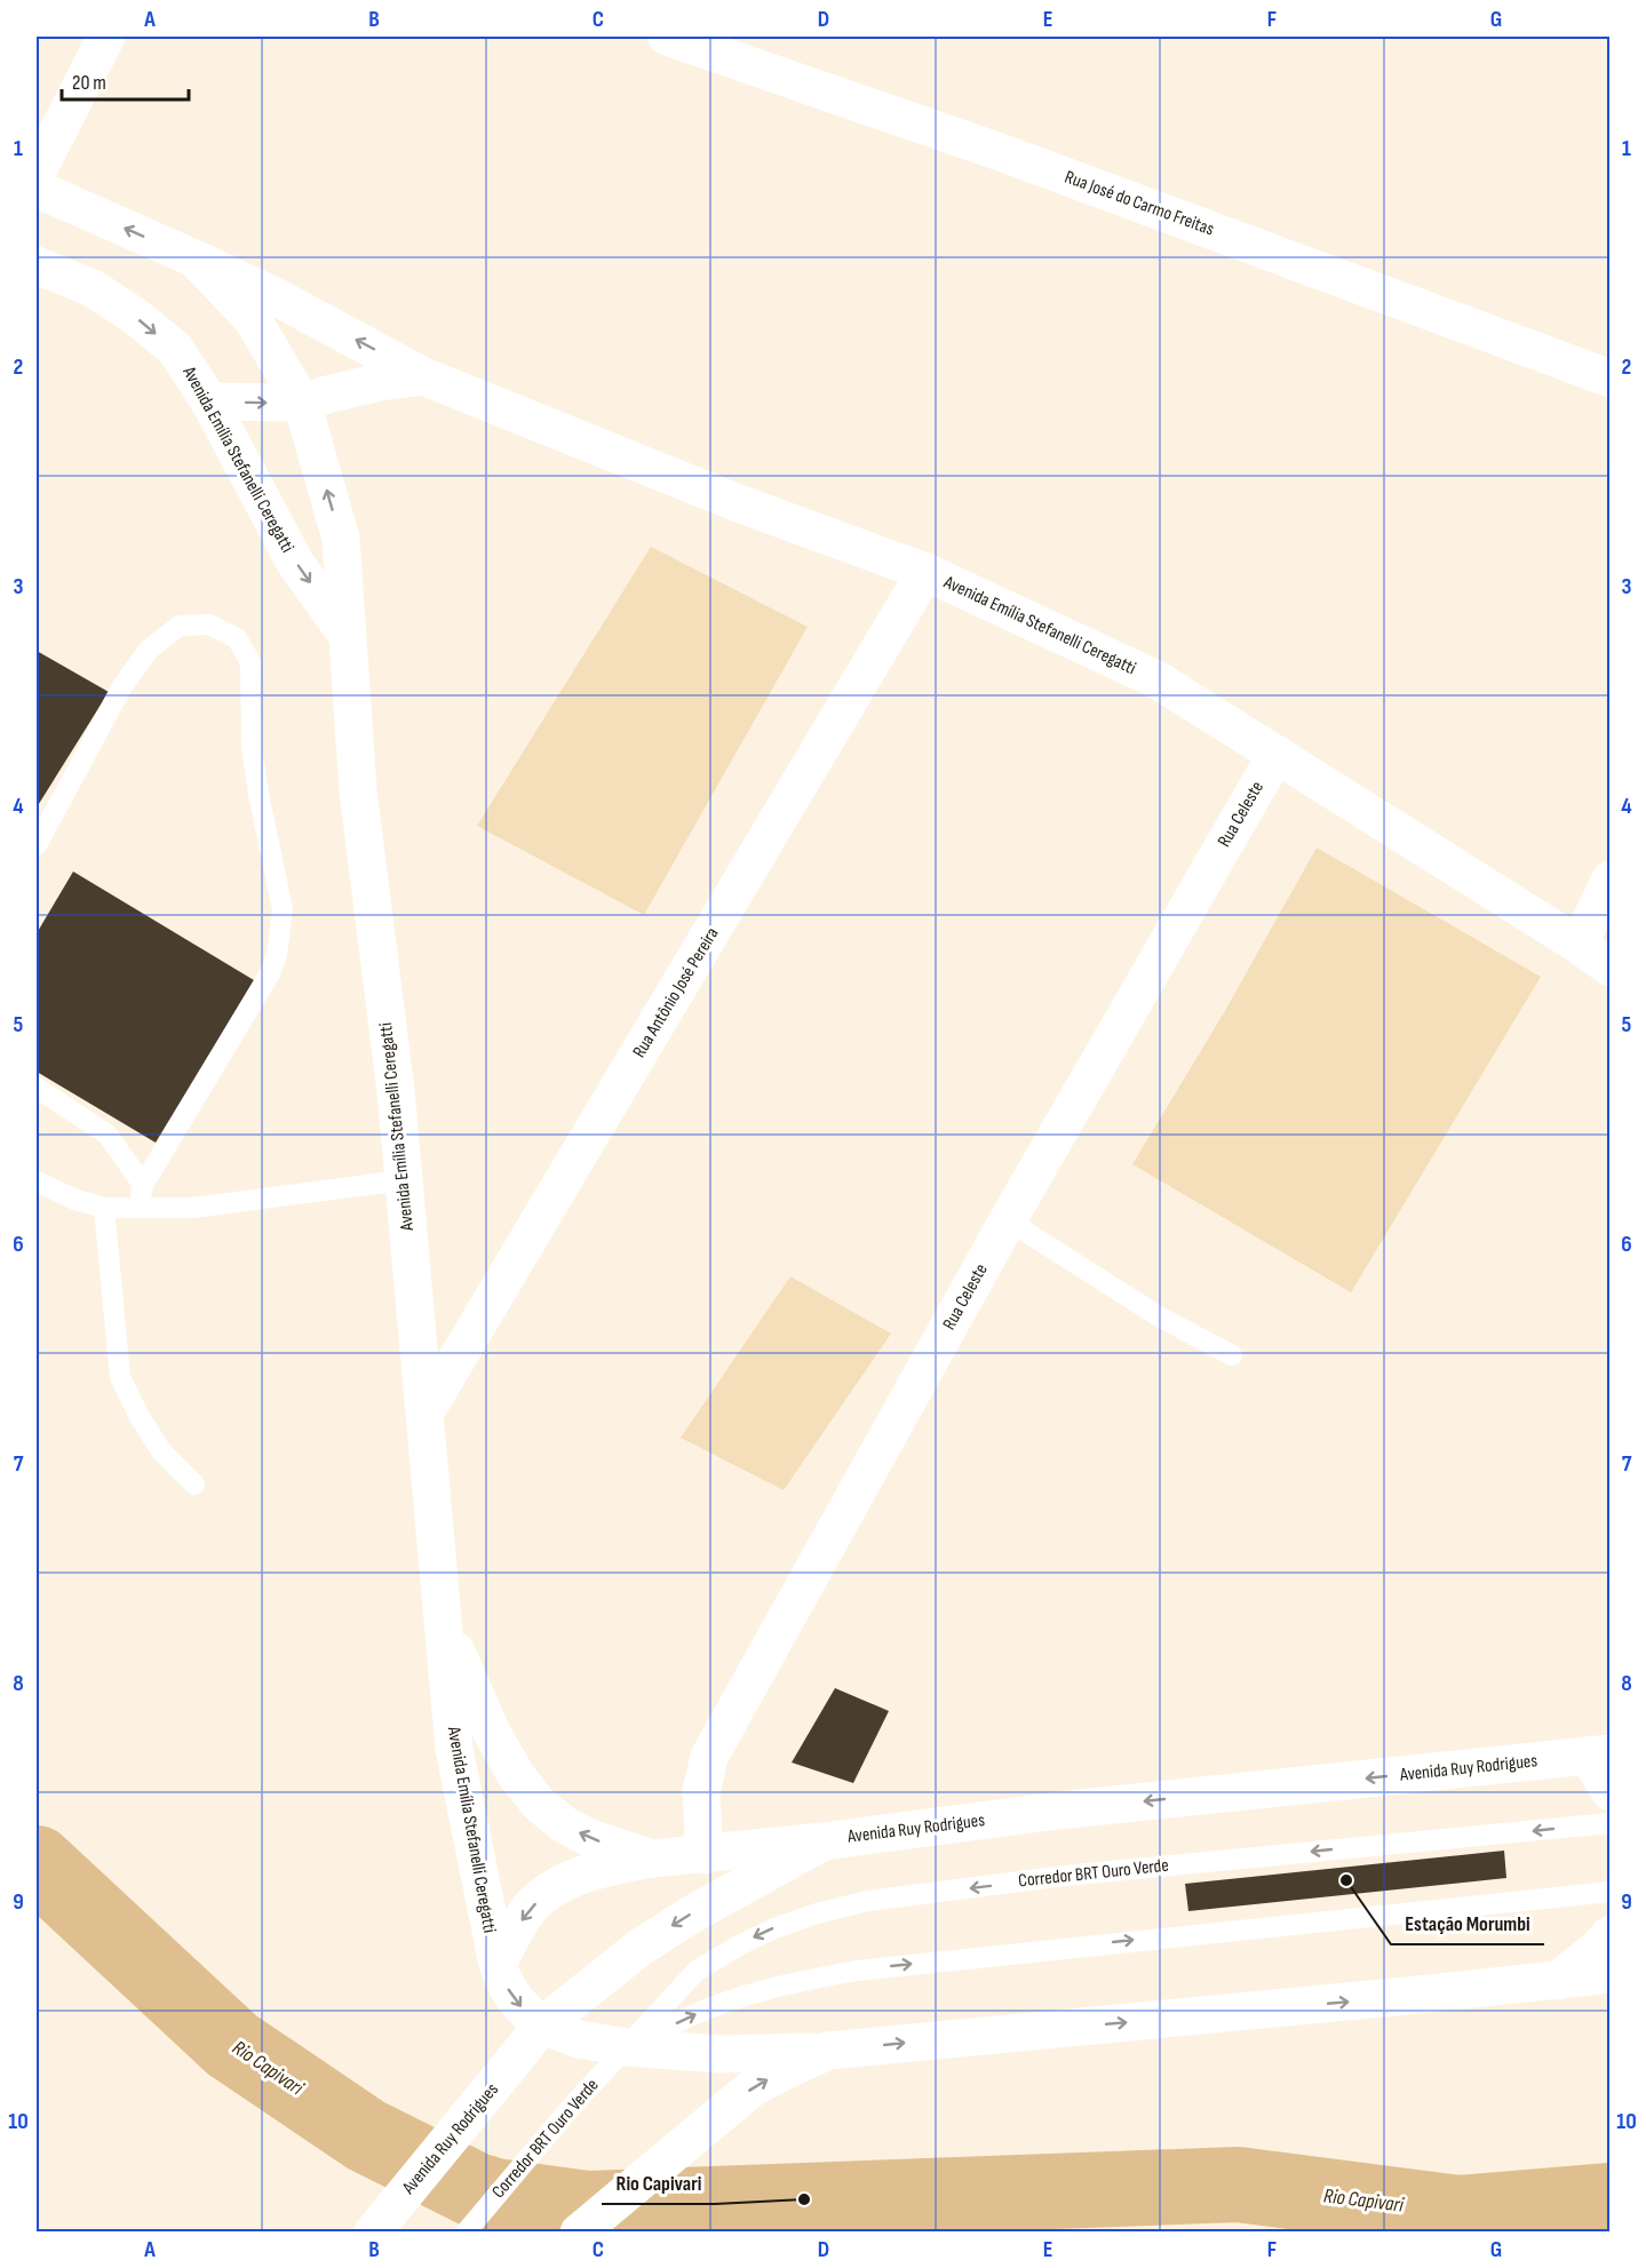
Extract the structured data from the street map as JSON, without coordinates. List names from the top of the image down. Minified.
{"streets":{"street":["Rua José do Carmo Freitas","Avenida Emília Stefanelli Ceregatti","Rua Celeste","Rua Antônio José Pereira","Avenida Ruy Rodrigues"],"lane":["Corredor BRT Ouro Verde"]},"crossings":[["Avenida Emília Stefanelli Ceregatti","Rua Celeste"],["Avenida Emília Stefanelli Ceregatti","Rua Antônio José Pereira"],["Avenida Emília Stefanelli Ceregatti","Avenida Ruy Rodrigues"]],"water":["Rio Capivari"],"places":["Estação Morumbi","Rio Capivari"],"scale_bar":"20 m","grid":{"columns":["A","B","C","D","E","F","G"],"rows":["1","2","3","4","5","6","7","8","9","10"]}}
